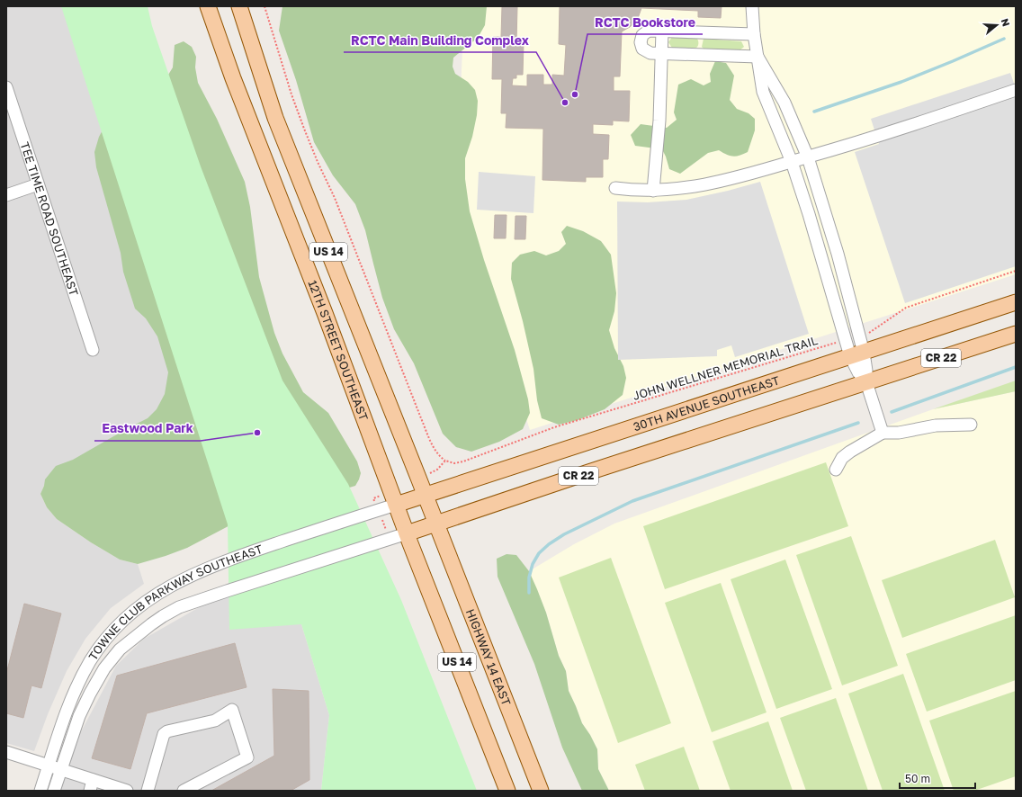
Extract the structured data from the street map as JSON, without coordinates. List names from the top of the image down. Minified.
{"streets":{"main road":["US 14","12TH STREET SOUTHEAST","CR 22","30TH AVENUE SOUTHEAST","HIGHWAY 14 EAST"],"street":["TEE TIME ROAD SOUTHEAST","TOWNE CLUB PARKWAY SOUTHEAST"],"path":["JOHN WELLNER MEMORIAL TRAIL"]},"crossings":[["US 14","12TH STREET SOUTHEAST"],["US 14","CR 22"],["US 14","30TH AVENUE SOUTHEAST"],["US 14","TOWNE CLUB PARKWAY SOUTHEAST"],["US 14","HIGHWAY 14 EAST"],["12TH STREET SOUTHEAST","CR 22"],["12TH STREET SOUTHEAST","30TH AVENUE SOUTHEAST"],["12TH STREET SOUTHEAST","TOWNE CLUB PARKWAY SOUTHEAST"],["CR 22","TOWNE CLUB PARKWAY SOUTHEAST"],["CR 22","HIGHWAY 14 EAST"],["30TH AVENUE SOUTHEAST","TOWNE CLUB PARKWAY SOUTHEAST"]],"places":["RCTC Bookstore","RCTC Main Building Complex","Eastwood Park"],"scale_bar":"50 m","north":"right"}
